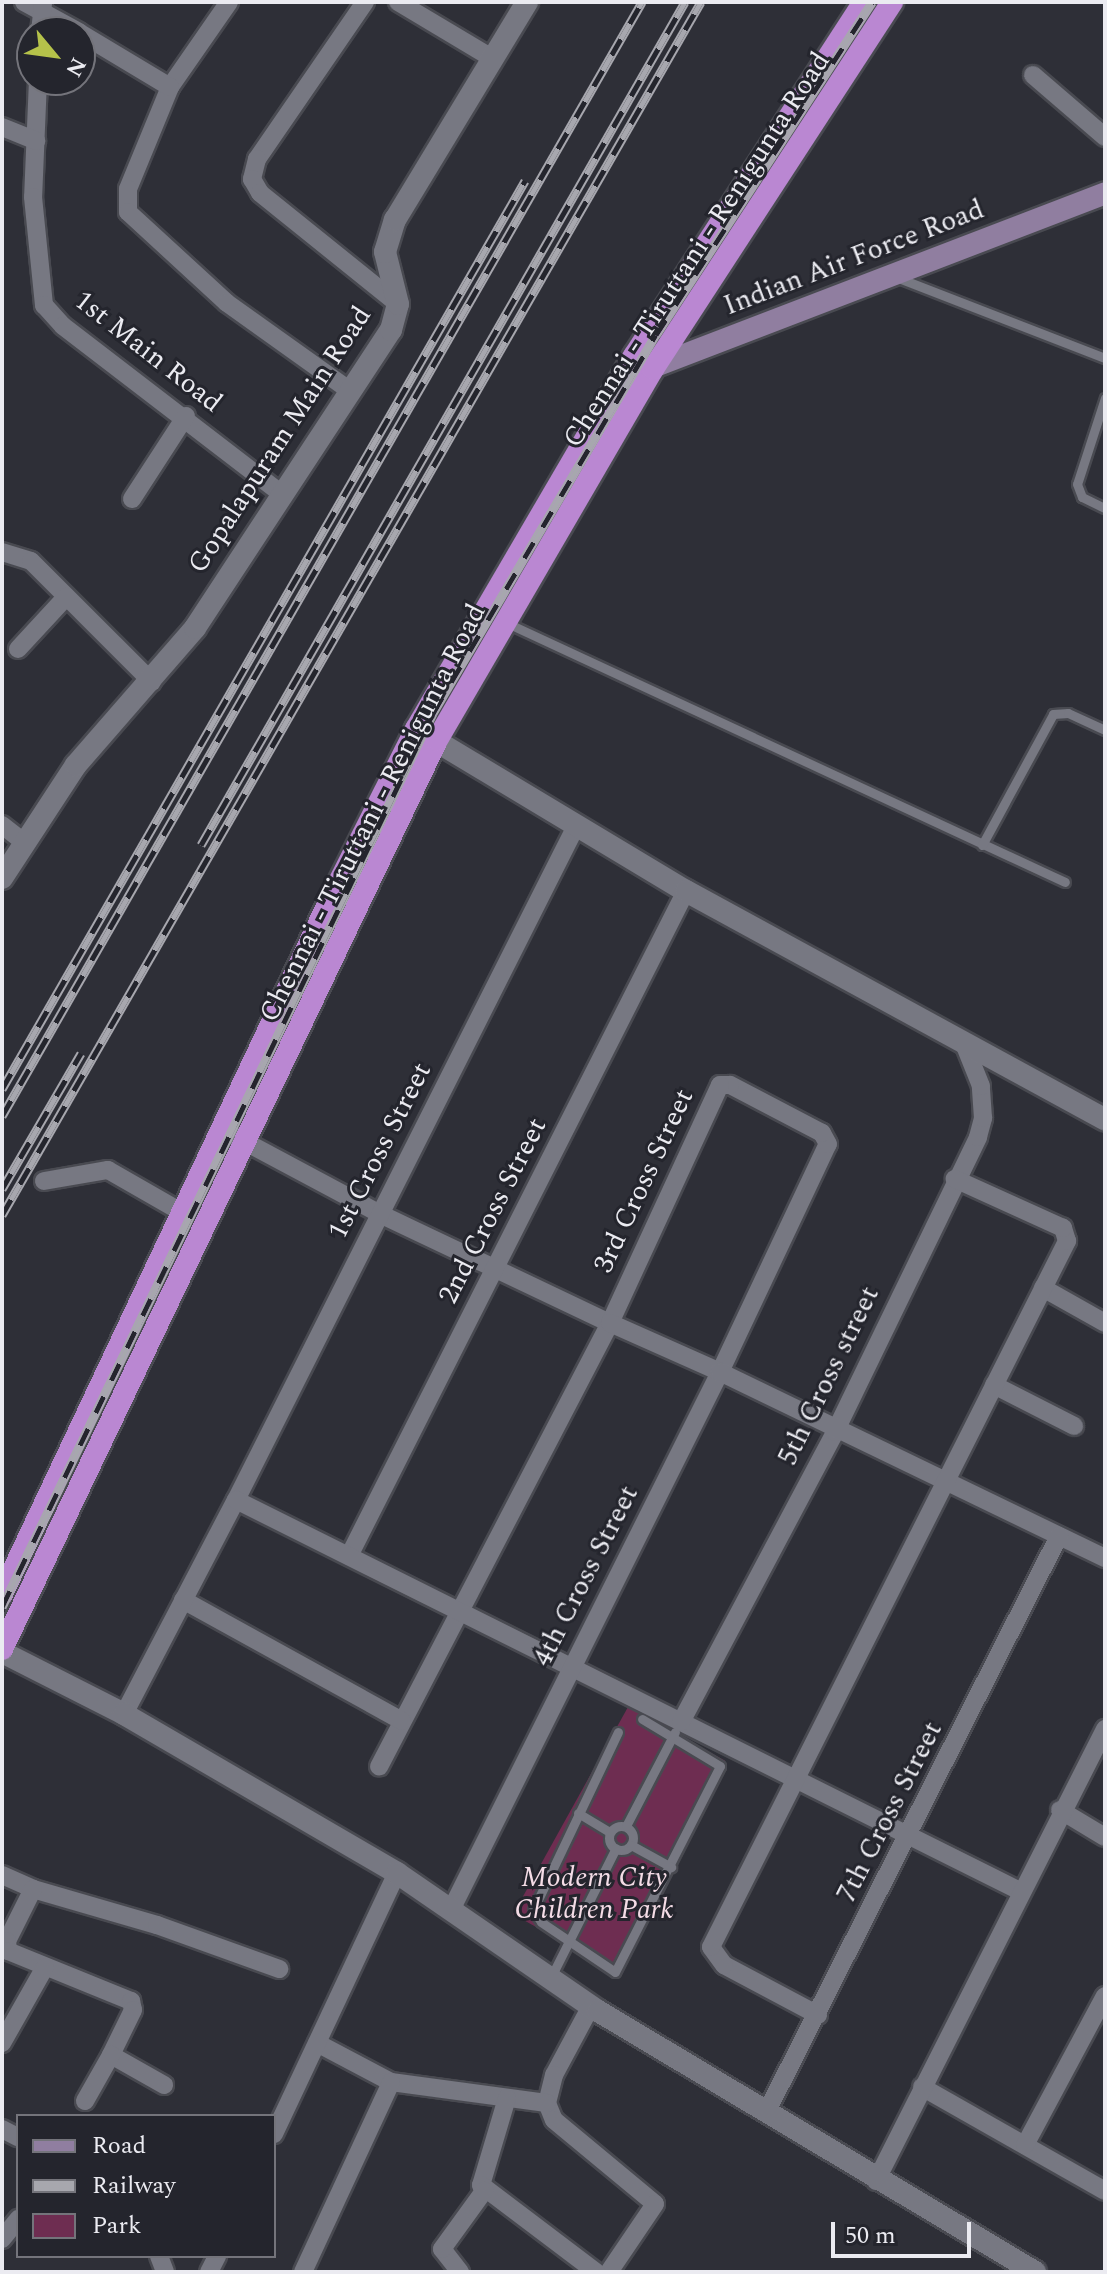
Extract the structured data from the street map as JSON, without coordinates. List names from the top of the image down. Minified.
{"streets":{"highway":["Chennai - Tiruttani - Renigunta Road"],"main road":["Indian Air Force Road"],"street":["1st Main Road","Gopalapuram Main Road","1st Cross Street","3rd Cross Street","2nd Cross Street","5th Cross street","4th Cross Street","7th Cross Street"]},"crossings":[["Chennai - Tiruttani - Renigunta Road","Indian Air Force Road"],["1st Main Road","Gopalapuram Main Road"],["3rd Cross Street","4th Cross Street"]],"parks":["Modern City Children Park"],"legend":["Road","Railway","Park"],"scale_bar":"50 m","north":"bottom right"}
